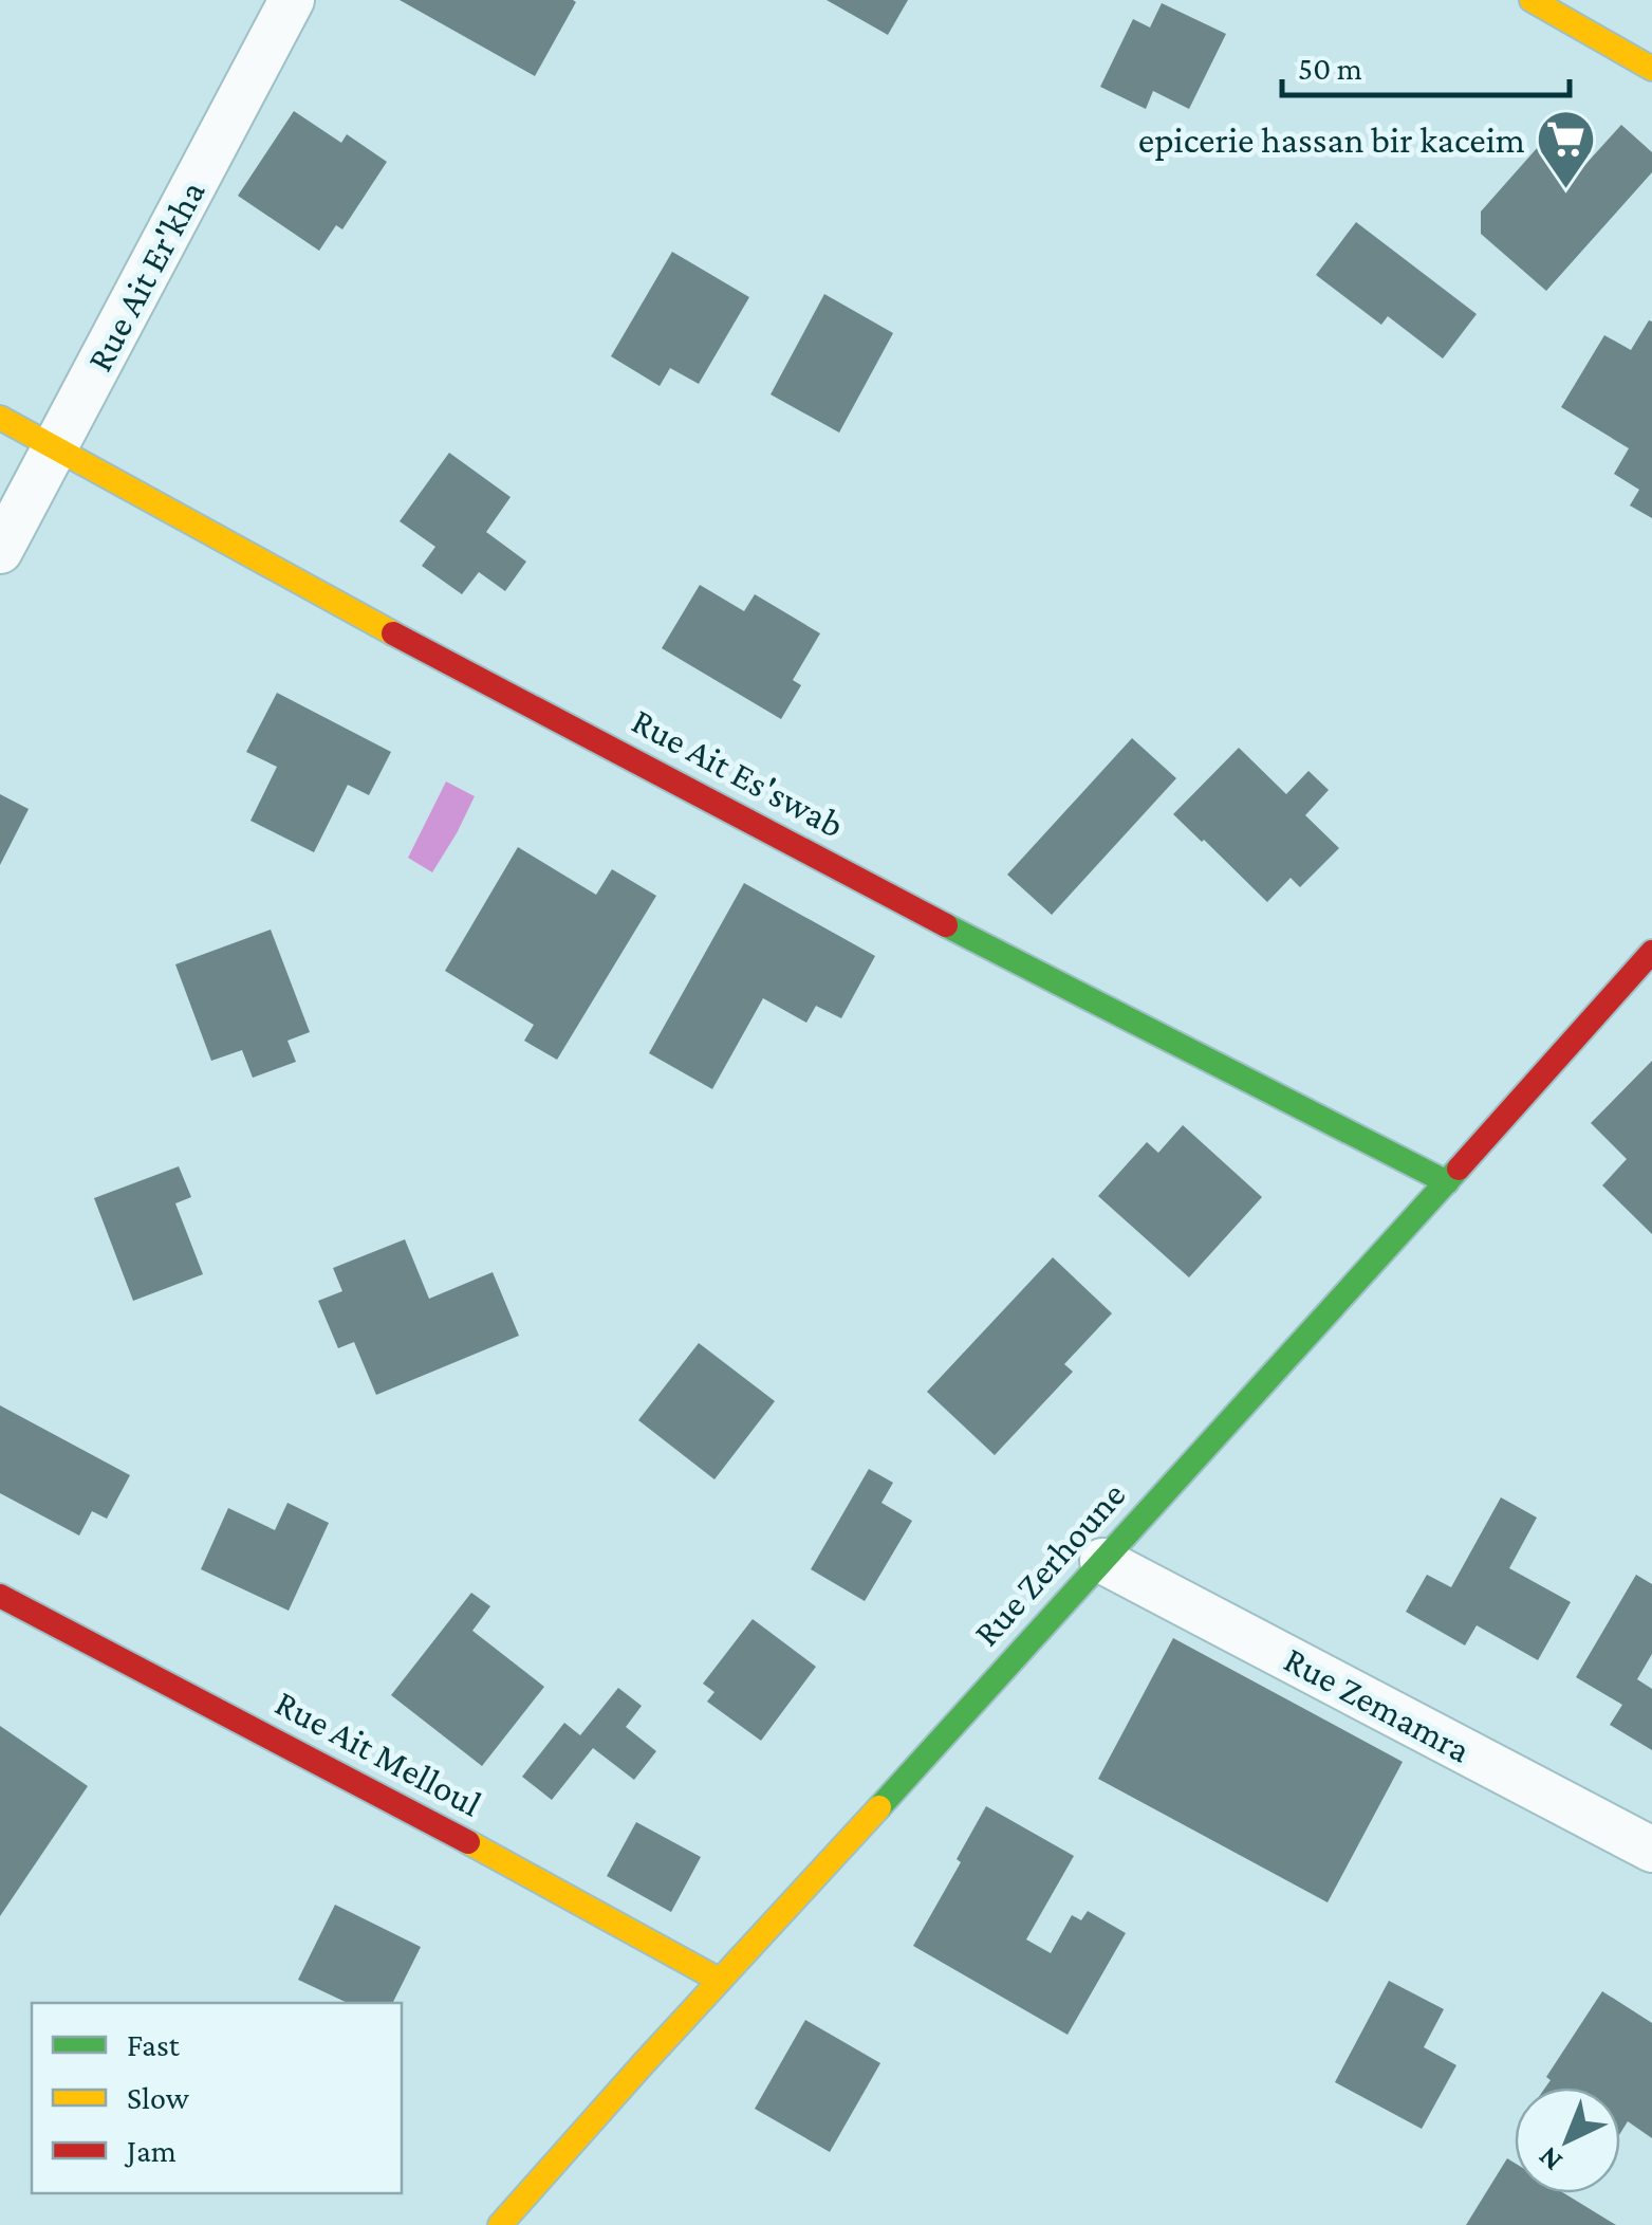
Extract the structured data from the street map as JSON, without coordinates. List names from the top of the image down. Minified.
{"streets":{"street":["Rue Ait Er'kha","Rue Ait Es'swab","Rue Zerhoune","Rue Zemamra","Rue Ait Melloul"]},"crossings":[["Rue Ait Er'kha","Rue Ait Es'swab"],["Rue Ait Es'swab","Rue Zerhoune"],["Rue Zerhoune","Rue Zemamra"],["Rue Zerhoune","Rue Ait Melloul"]],"places":{"supermarket":["epicerie hassan bir kaceim"]},"legend":["Fast","Slow","Jam"],"scale_bar":"50 m","north":"bottom left"}
